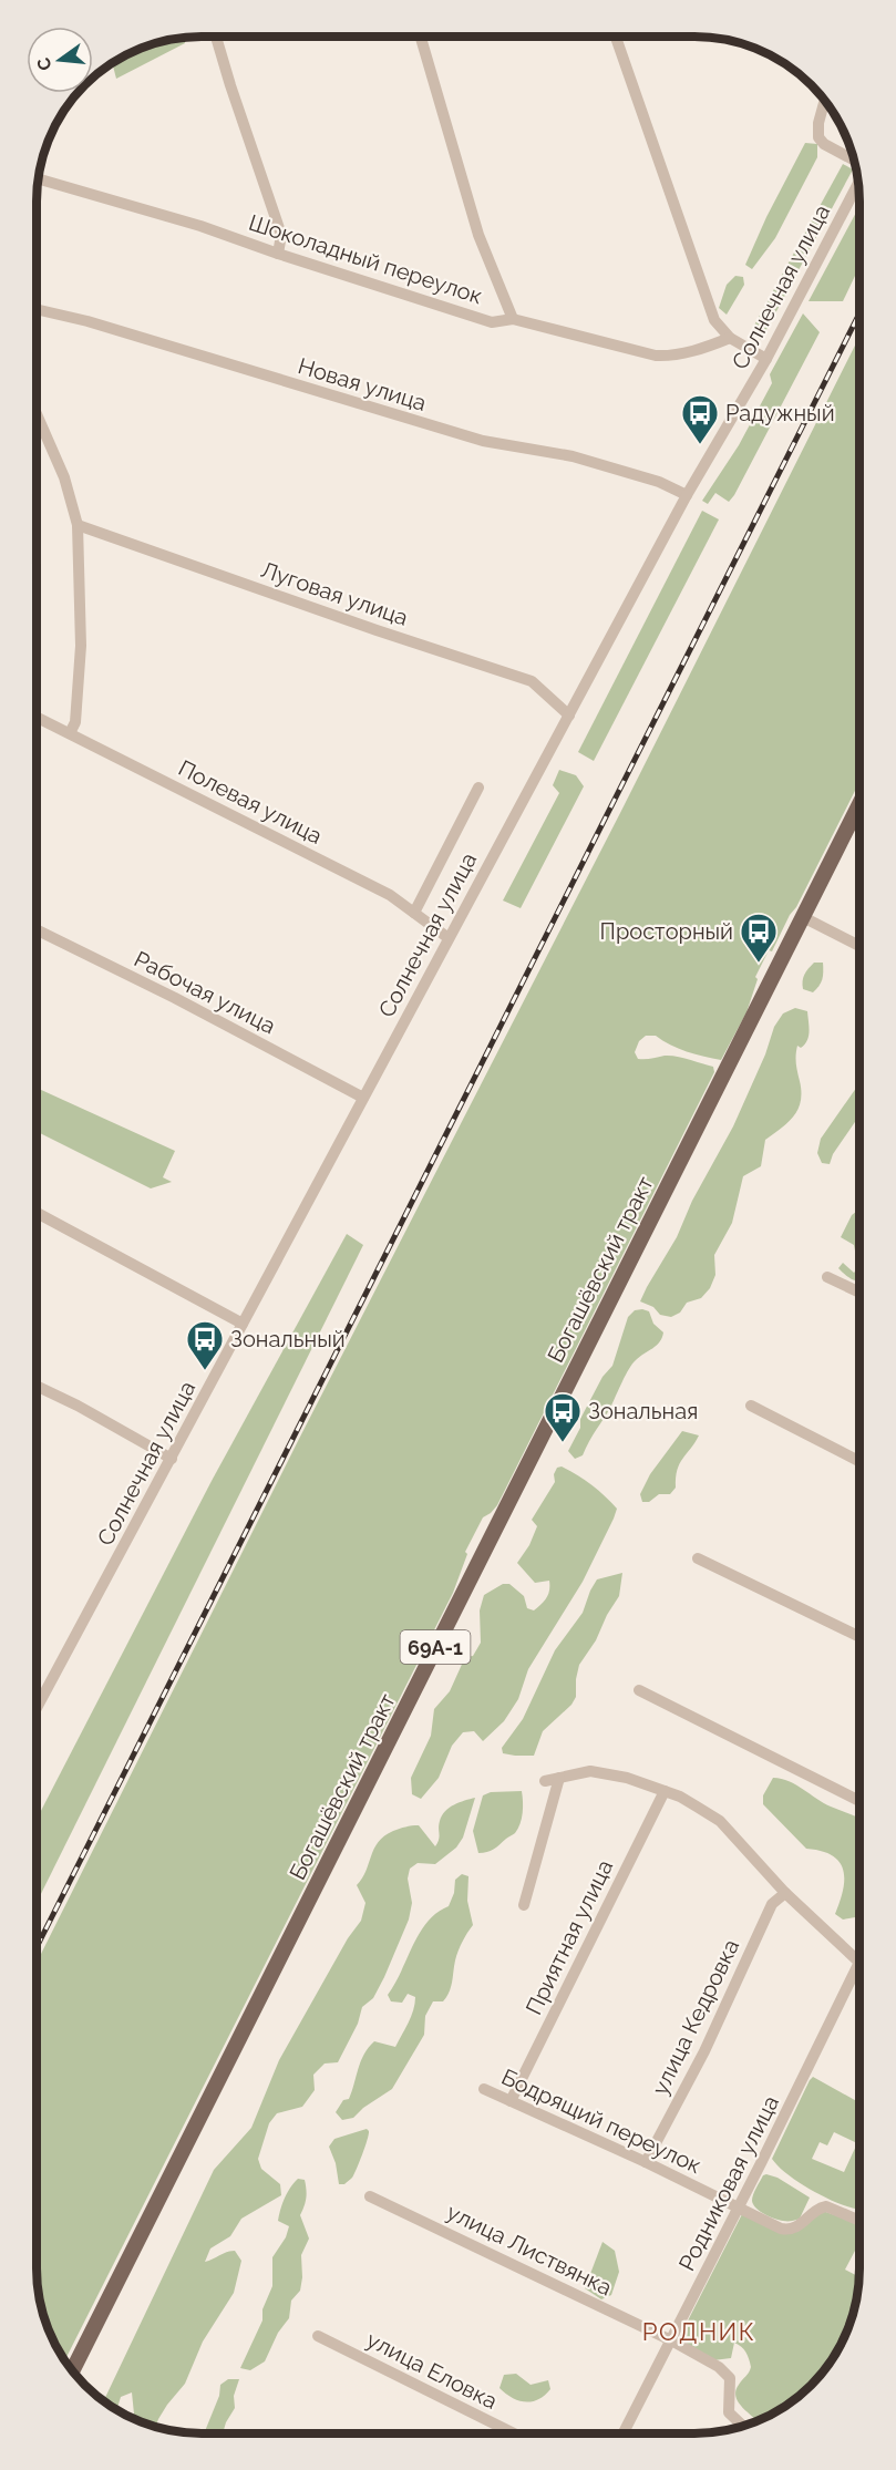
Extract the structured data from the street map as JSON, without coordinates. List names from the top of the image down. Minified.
{"streets":{"main road":["Богашёвский тракт","69А-1"],"street":["Шоколадный переулок","Солнечная улица","Новая улица","Луговая улица","Полевая улица","Рабочая улица","Приятная улица","улица Кедровка","Бодрящий переулок","Родниковая улица","улица Листвянка","улица Еловка"]},"crossings":[["Солнечная улица","Новая улица"],["Солнечная улица","Луговая улица"],["Солнечная улица","Полевая улица"],["Солнечная улица","Рабочая улица"],["Приятная улица","Бодрящий переулок"],["улица Кедровка","Бодрящий переулок"],["Бодрящий переулок","Родниковая улица"],["Родниковая улица","улица Листвянка"]],"districts":["РОДНИК"],"places":{"bus stop":["Радужный","Просторный","Зональный","Зональная"]},"north":"left"}
